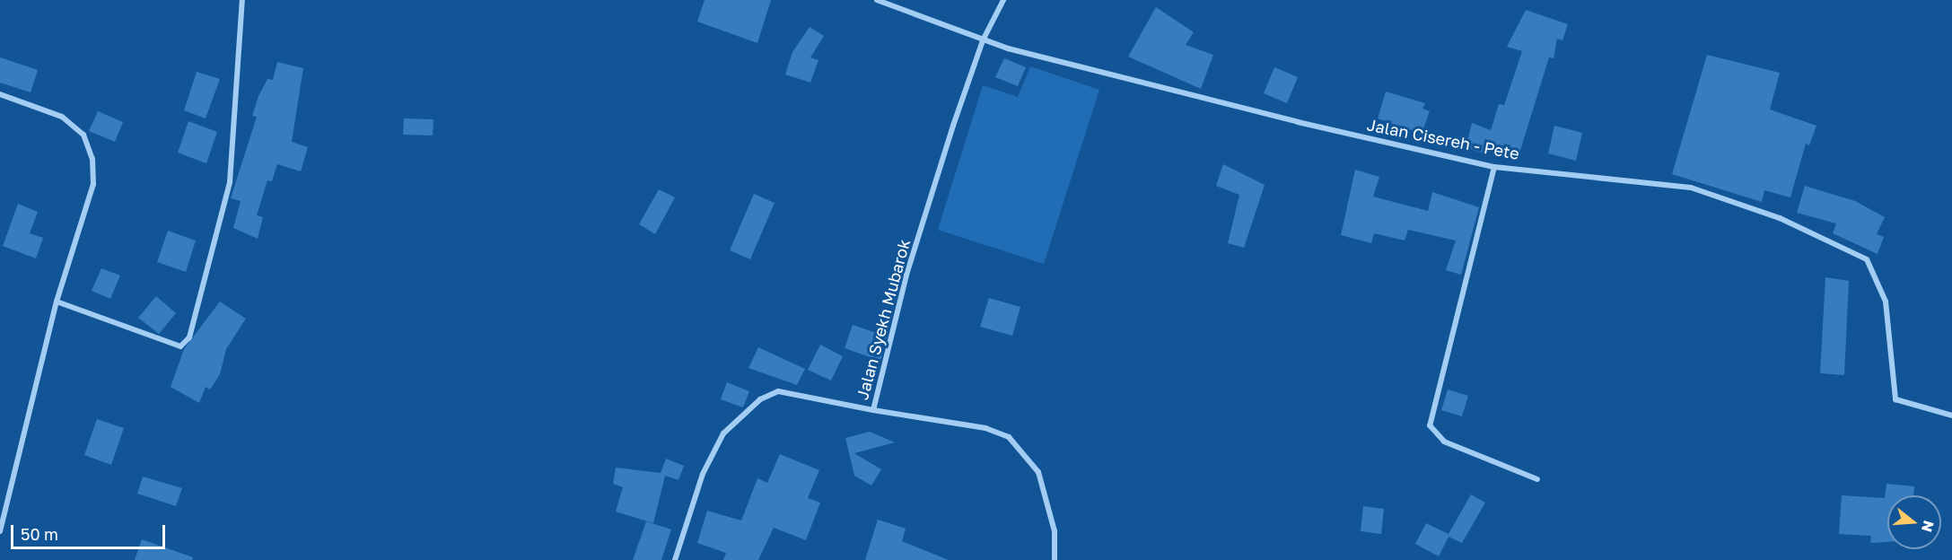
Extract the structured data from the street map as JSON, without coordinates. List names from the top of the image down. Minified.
{"streets":{"street":["Jalan Cisereh - Pete","Jalan Syekh Mubarok"]},"crossings":[["Jalan Cisereh - Pete","Jalan Syekh Mubarok"]],"scale_bar":"50 m","north":"right"}
